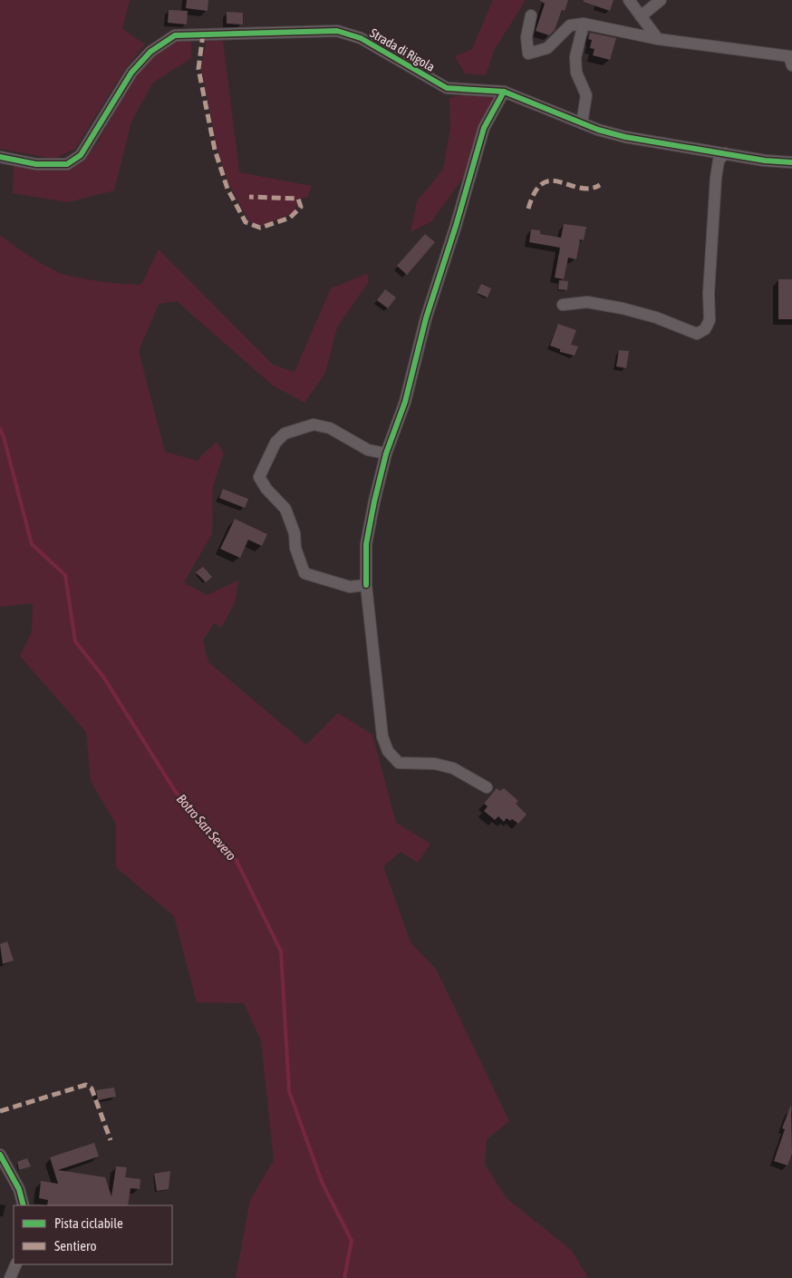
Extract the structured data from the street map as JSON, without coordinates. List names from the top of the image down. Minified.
{"streets":{"street":["Strada di Rigola"]},"water":["Botro San Severo"],"legend":["Pista ciclabile","Sentiero"]}
